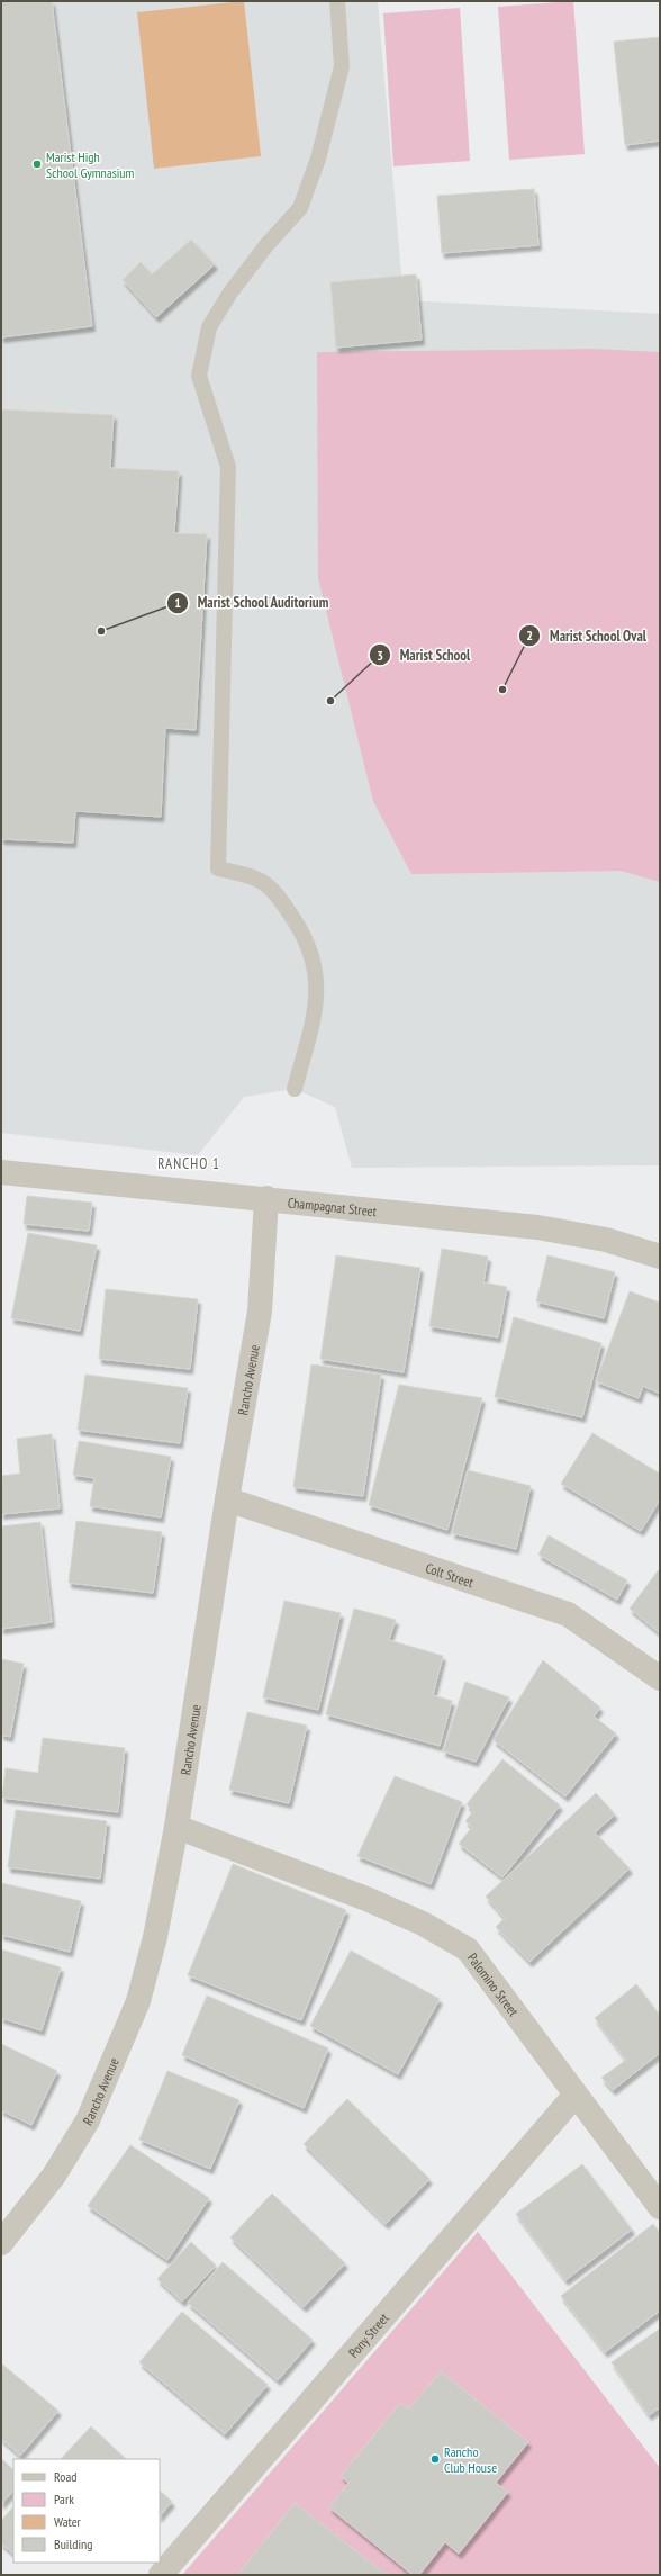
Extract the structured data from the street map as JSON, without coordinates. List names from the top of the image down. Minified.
{"streets":{"street":["Champagnat Street","Rancho Avenue","Colt Street","Palomino Street","Pony Street"]},"crossings":[["Champagnat Street","Rancho Avenue"],["Rancho Avenue","Colt Street"],["Rancho Avenue","Palomino Street"],["Palomino Street","Pony Street"]],"districts":["RANCHO 1"],"places":["Marist High School Gymnasium","Marist School Auditorium","Marist School Oval","Marist School","Rancho Club House"],"legend":["Road","Park","Water","Building"]}
